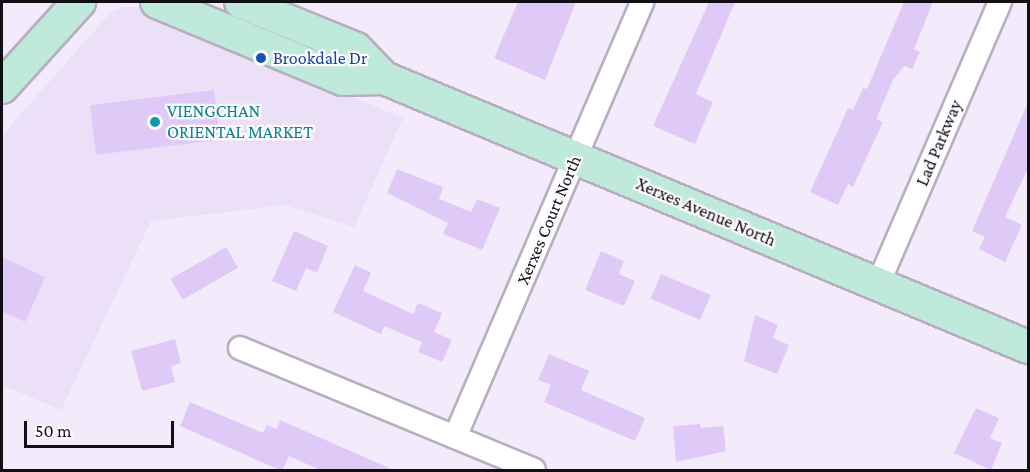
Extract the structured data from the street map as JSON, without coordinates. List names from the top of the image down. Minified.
{"streets":{"street":["Lad Parkway","Xerxes Avenue North","Xerxes Court North"]},"crossings":[["Lad Parkway","Xerxes Avenue North"],["Xerxes Avenue North","Xerxes Court North"]],"places":["Brookdale Dr","VIENGCHAN ORIENTAL MARKET"],"scale_bar":"50 m"}
